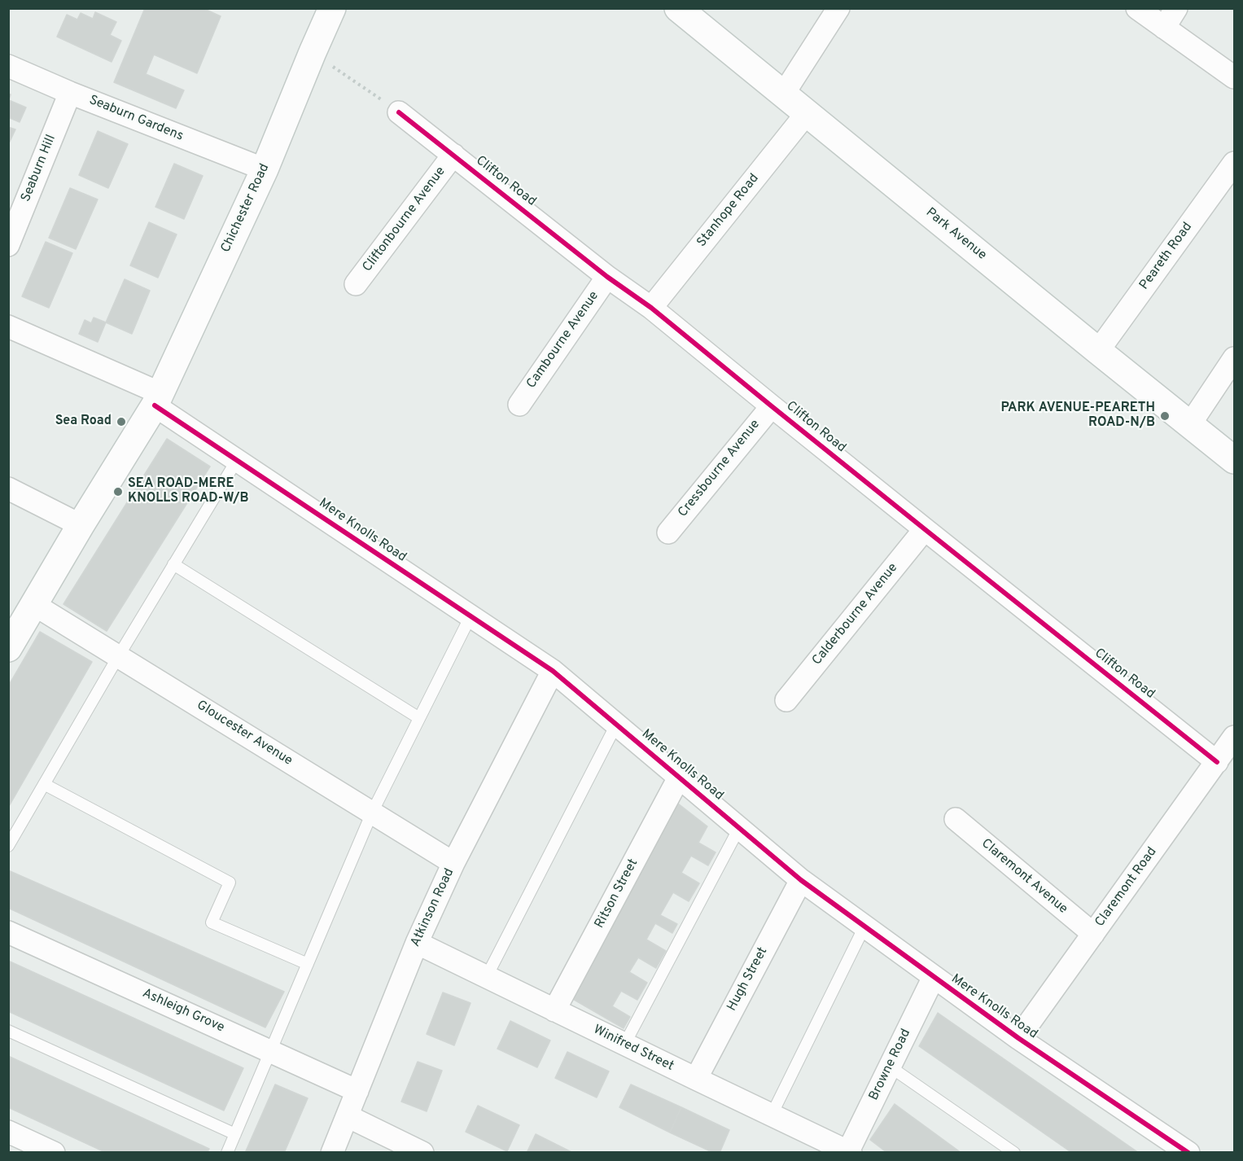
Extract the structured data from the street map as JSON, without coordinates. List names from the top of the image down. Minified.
{"streets":{"street":["Seaburn Gardens","Seaburn Hill","Clifton Road","Chichester Road","Stanhope Road","Cliftonbourne Avenue","Park Avenue","Peareth Road","Cambourne Avenue","Cressbourne Avenue","Mere Knolls Road","Calderbourne Avenue","Gloucester Avenue","Claremont Avenue","Claremont Road","Ritson Street","Atkinson Road","Hugh Street","Ashleigh Grove","Winifred Street","Browne Road"]},"crossings":[["Seaburn Gardens","Seaburn Hill"],["Seaburn Gardens","Chichester Road"],["Clifton Road","Stanhope Road"],["Clifton Road","Cliftonbourne Avenue"],["Clifton Road","Cambourne Avenue"],["Clifton Road","Cressbourne Avenue"],["Clifton Road","Calderbourne Avenue"],["Clifton Road","Claremont Road"],["Chichester Road","Mere Knolls Road"],["Stanhope Road","Park Avenue"],["Park Avenue","Peareth Road"],["Mere Knolls Road","Claremont Road"],["Mere Knolls Road","Ritson Street"],["Mere Knolls Road","Atkinson Road"],["Mere Knolls Road","Hugh Street"],["Mere Knolls Road","Browne Road"],["Gloucester Avenue","Atkinson Road"],["Claremont Avenue","Claremont Road"],["Ritson Street","Winifred Street"],["Atkinson Road","Ashleigh Grove"],["Atkinson Road","Winifred Street"],["Hugh Street","Winifred Street"],["Winifred Street","Browne Road"]],"places":["PARK AVENUE-PEARETH ROAD-N/B","Sea Road","SEA ROAD-MERE KNOLLS ROAD-W/B"]}
